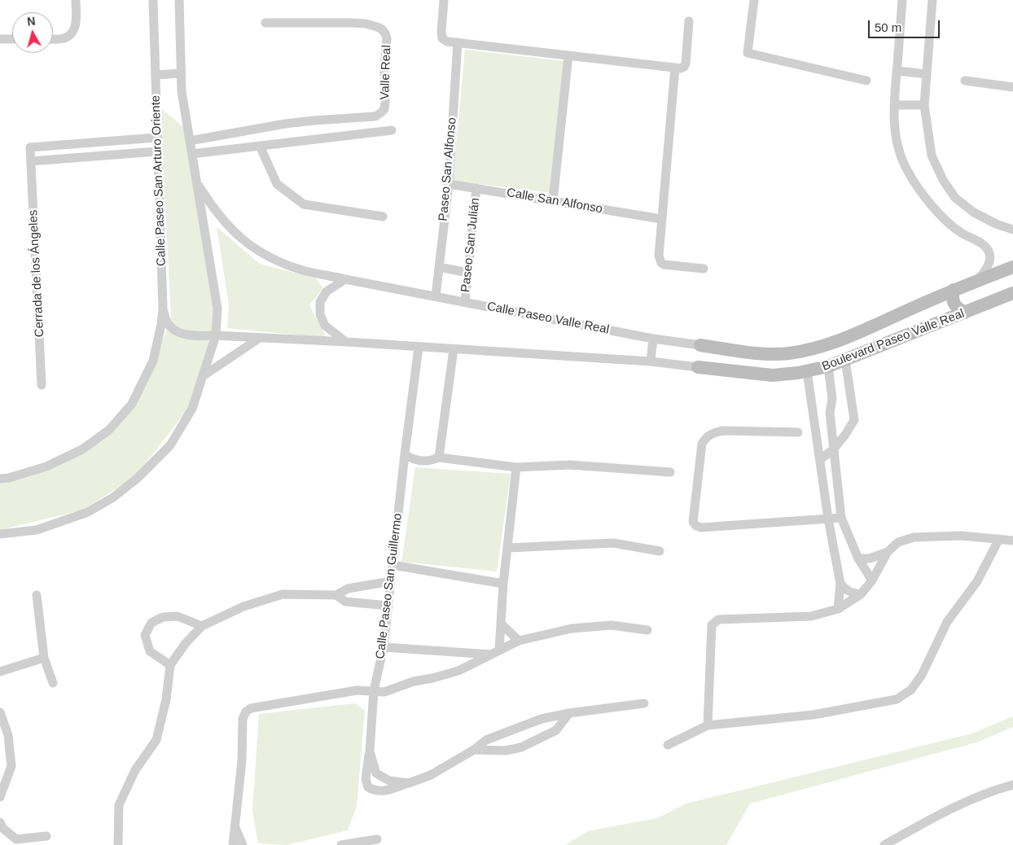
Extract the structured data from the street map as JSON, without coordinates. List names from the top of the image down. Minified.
{"streets":{"street":["Valle Real","Paseo San Alfonso","Calle Paseo San Arturo Oriente","Calle San Alfonso","Paseo San Julián","Cerrada de los Ángeles","Calle Paseo Valle Real","Boulevard Paseo Valle Real","Calle Paseo San Guillermo"]},"crossings":[["Paseo San Alfonso","Calle San Alfonso"],["Paseo San Alfonso","Calle Paseo Valle Real"],["Calle Paseo San Arturo Oriente","Cerrada de los Ángeles"],["Calle San Alfonso","Paseo San Julián"],["Paseo San Julián","Calle Paseo Valle Real"],["Calle Paseo Valle Real","Boulevard Paseo Valle Real"]],"scale_bar":"50 m","north":"top"}
